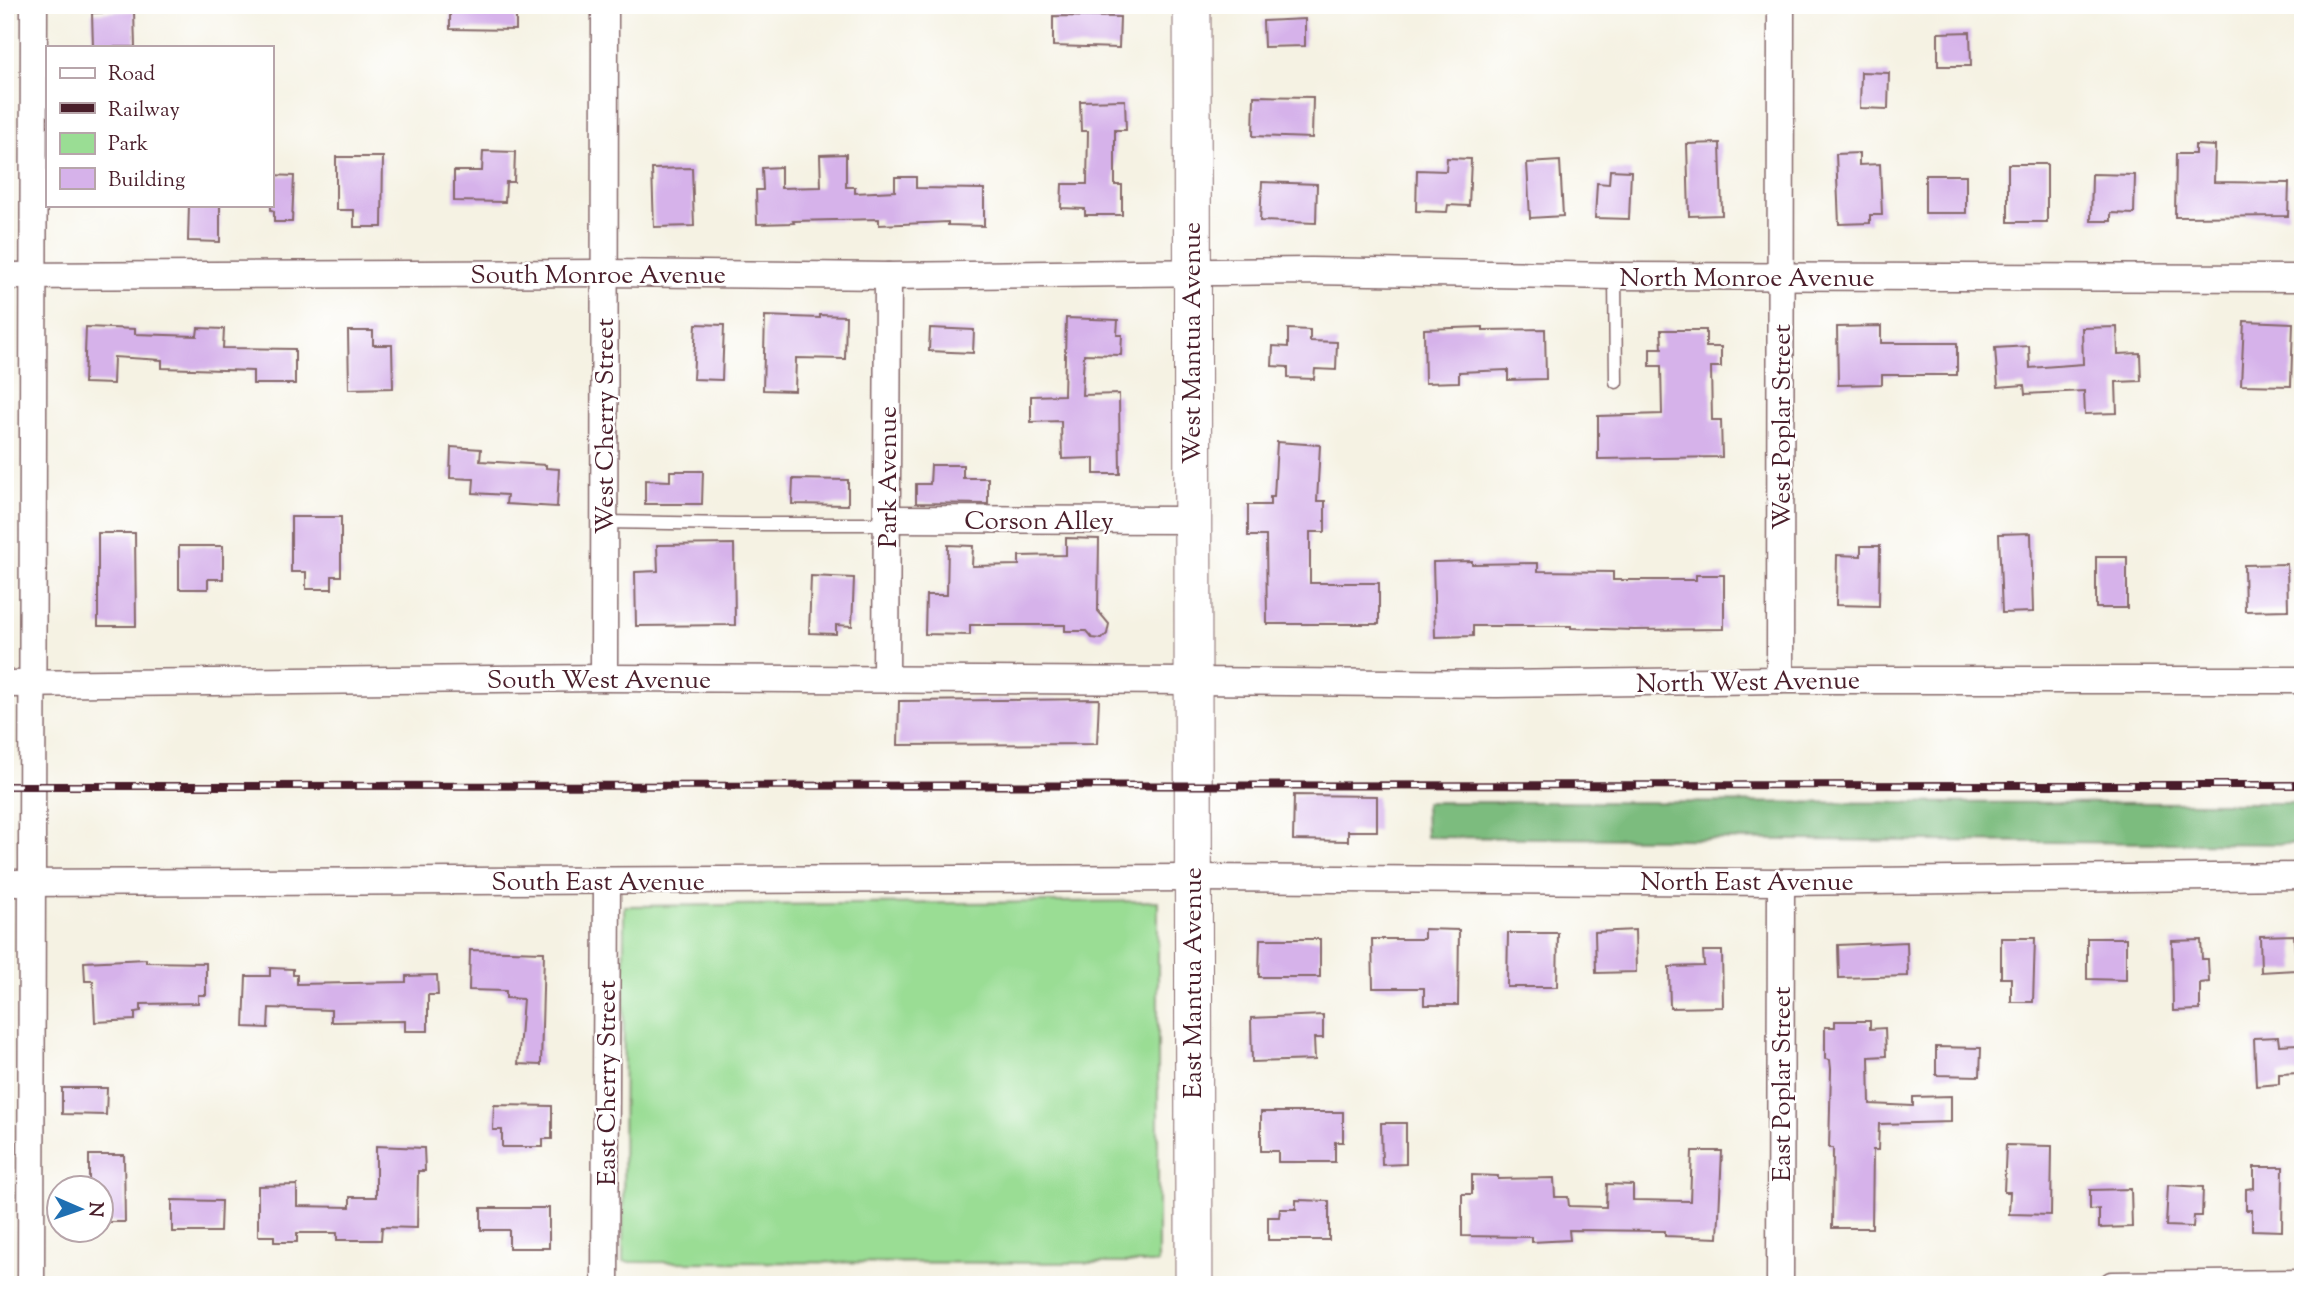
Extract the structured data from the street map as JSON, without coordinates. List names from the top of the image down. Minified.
{"streets":{"street":["South Monroe Avenue","North Monroe Avenue","West Mantua Avenue","West Cherry Street","West Poplar Street","Park Avenue","Corson Alley","South West Avenue","North West Avenue","South East Avenue","North East Avenue","East Mantua Avenue","East Cherry Street","East Poplar Street"]},"crossings":[["South Monroe Avenue","North Monroe Avenue"],["South Monroe Avenue","West Mantua Avenue"],["South Monroe Avenue","West Cherry Street"],["South Monroe Avenue","Park Avenue"],["North Monroe Avenue","West Mantua Avenue"],["North Monroe Avenue","West Poplar Street"],["West Mantua Avenue","Corson Alley"],["West Mantua Avenue","South West Avenue"],["West Mantua Avenue","North West Avenue"],["West Mantua Avenue","East Mantua Avenue"],["West Cherry Street","South West Avenue"],["West Poplar Street","North West Avenue"],["Park Avenue","Corson Alley"],["Park Avenue","South West Avenue"],["South West Avenue","North West Avenue"],["South West Avenue","East Mantua Avenue"],["North West Avenue","East Mantua Avenue"],["South East Avenue","North East Avenue"],["South East Avenue","East Mantua Avenue"],["South East Avenue","East Cherry Street"],["North East Avenue","East Mantua Avenue"],["North East Avenue","East Poplar Street"]],"legend":["Road","Railway","Park","Building"],"north":"right"}
